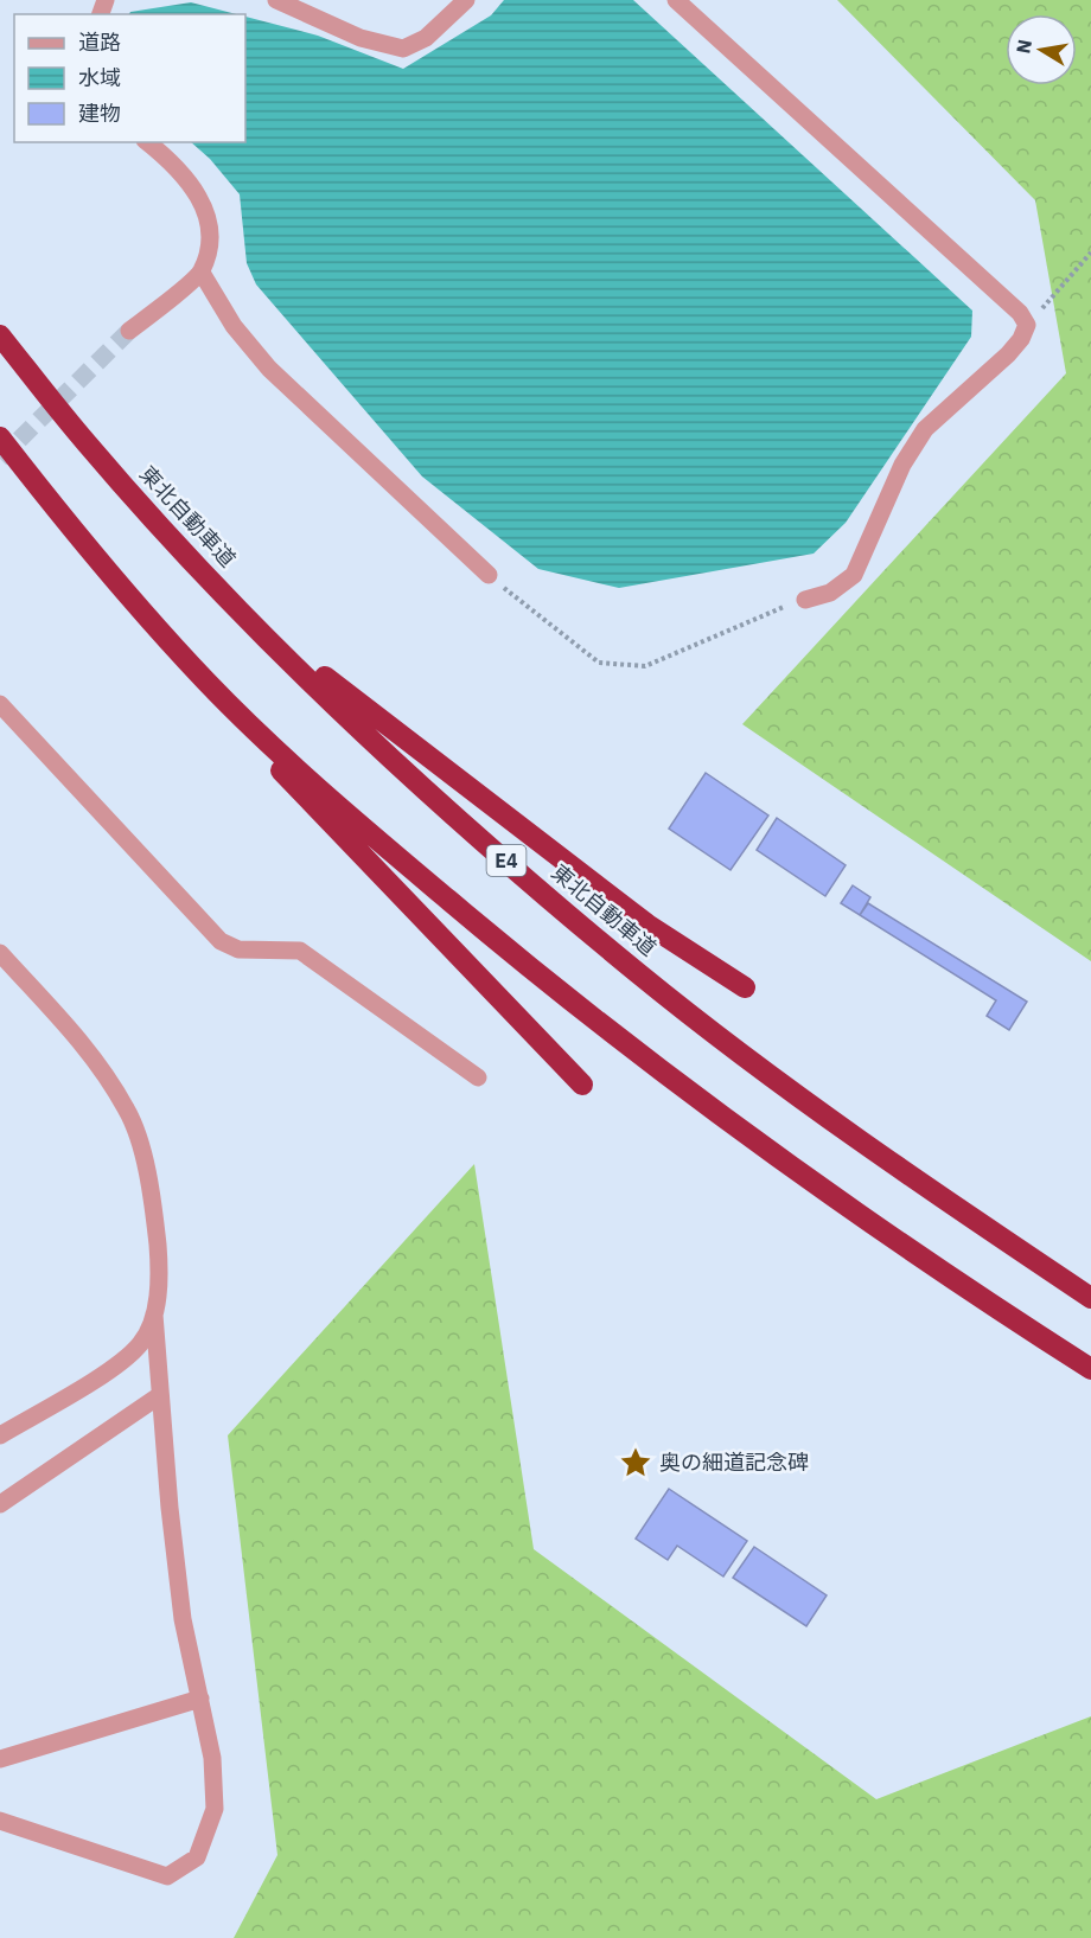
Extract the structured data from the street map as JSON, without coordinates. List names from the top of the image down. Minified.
{"streets":{"highway":["東北自動車道","E4"]},"places":{"place":["奥の細道記念碑"]},"legend":["道路","水域","建物"],"north":"left"}
